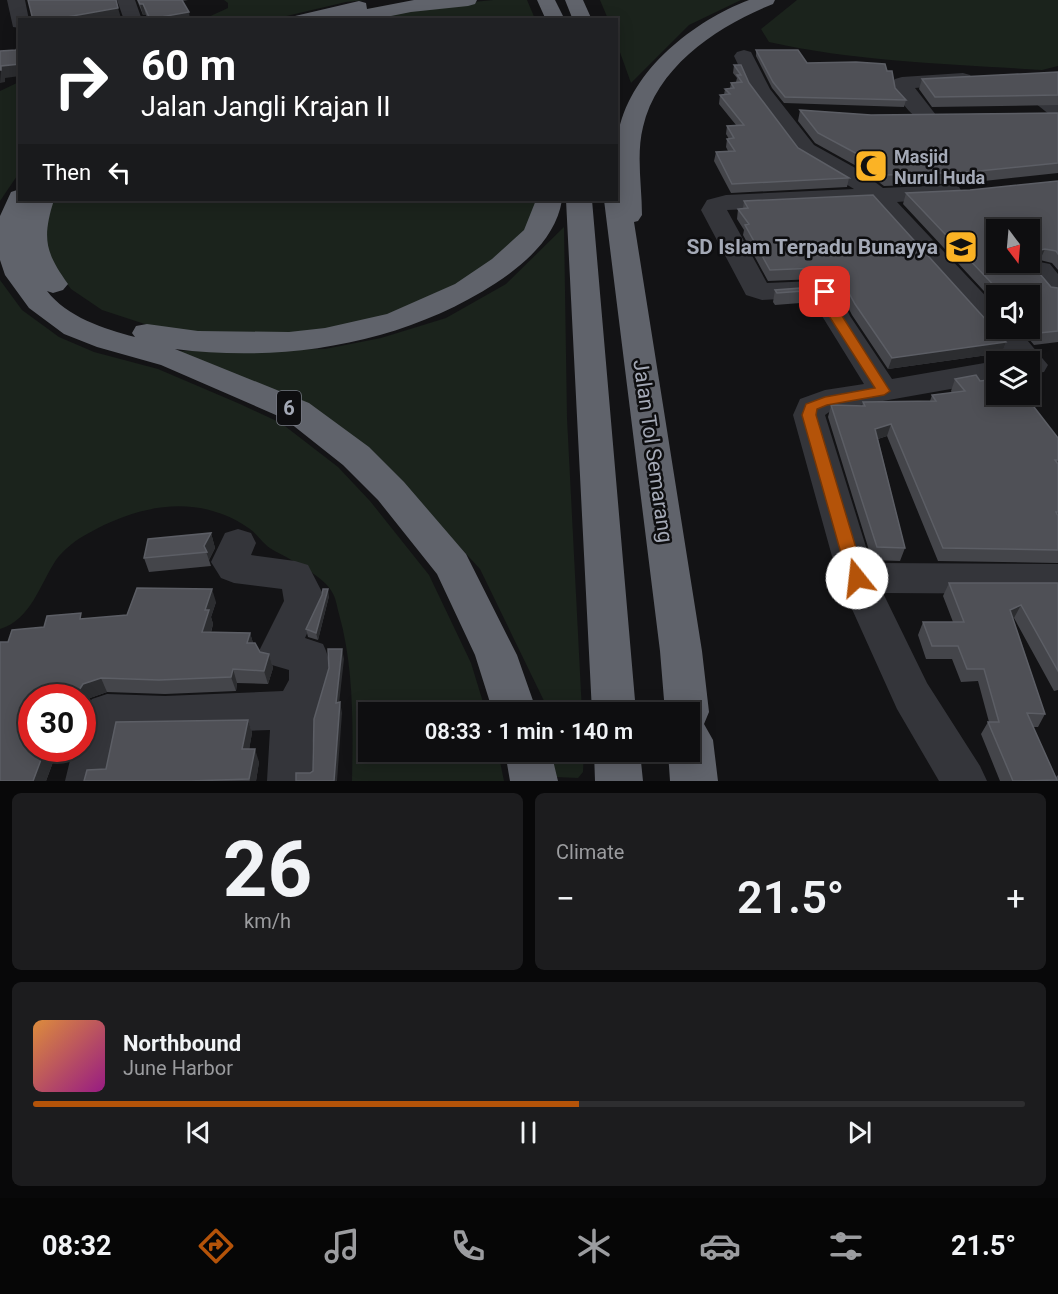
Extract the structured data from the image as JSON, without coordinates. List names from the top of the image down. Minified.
{"streets":{"highway":["6","Jalan Tol Semarang"]},"places":{"mosque":["Masjid Nurul Huda"],"school or university":["SD Islam Terpadu Bunayya"]},"north":"bottom","page":{"turn":["60 m","Jalan Jangli Krajan II"],"then":"Then","limit":"30","trip":"08:33 · 1 min · 140 m","tile":[["26","km/h"],"Climate"],"heat":["−","21.5°","+"],"song":["Northbound","June Harbor"],"tabs":["08:32","21.5°"]}}
